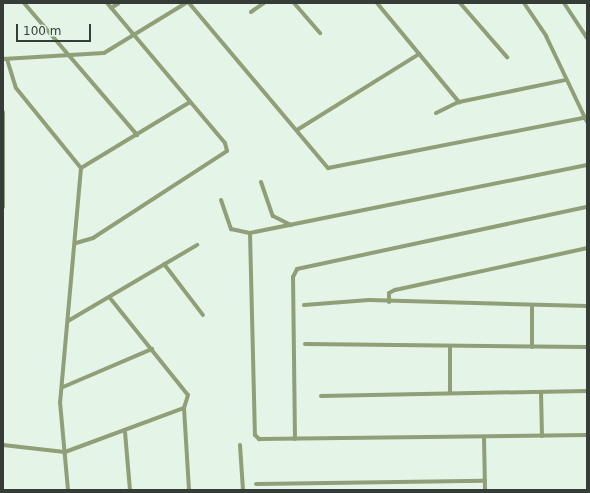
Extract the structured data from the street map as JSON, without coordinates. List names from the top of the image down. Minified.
{"scale_bar":"100 m"}
